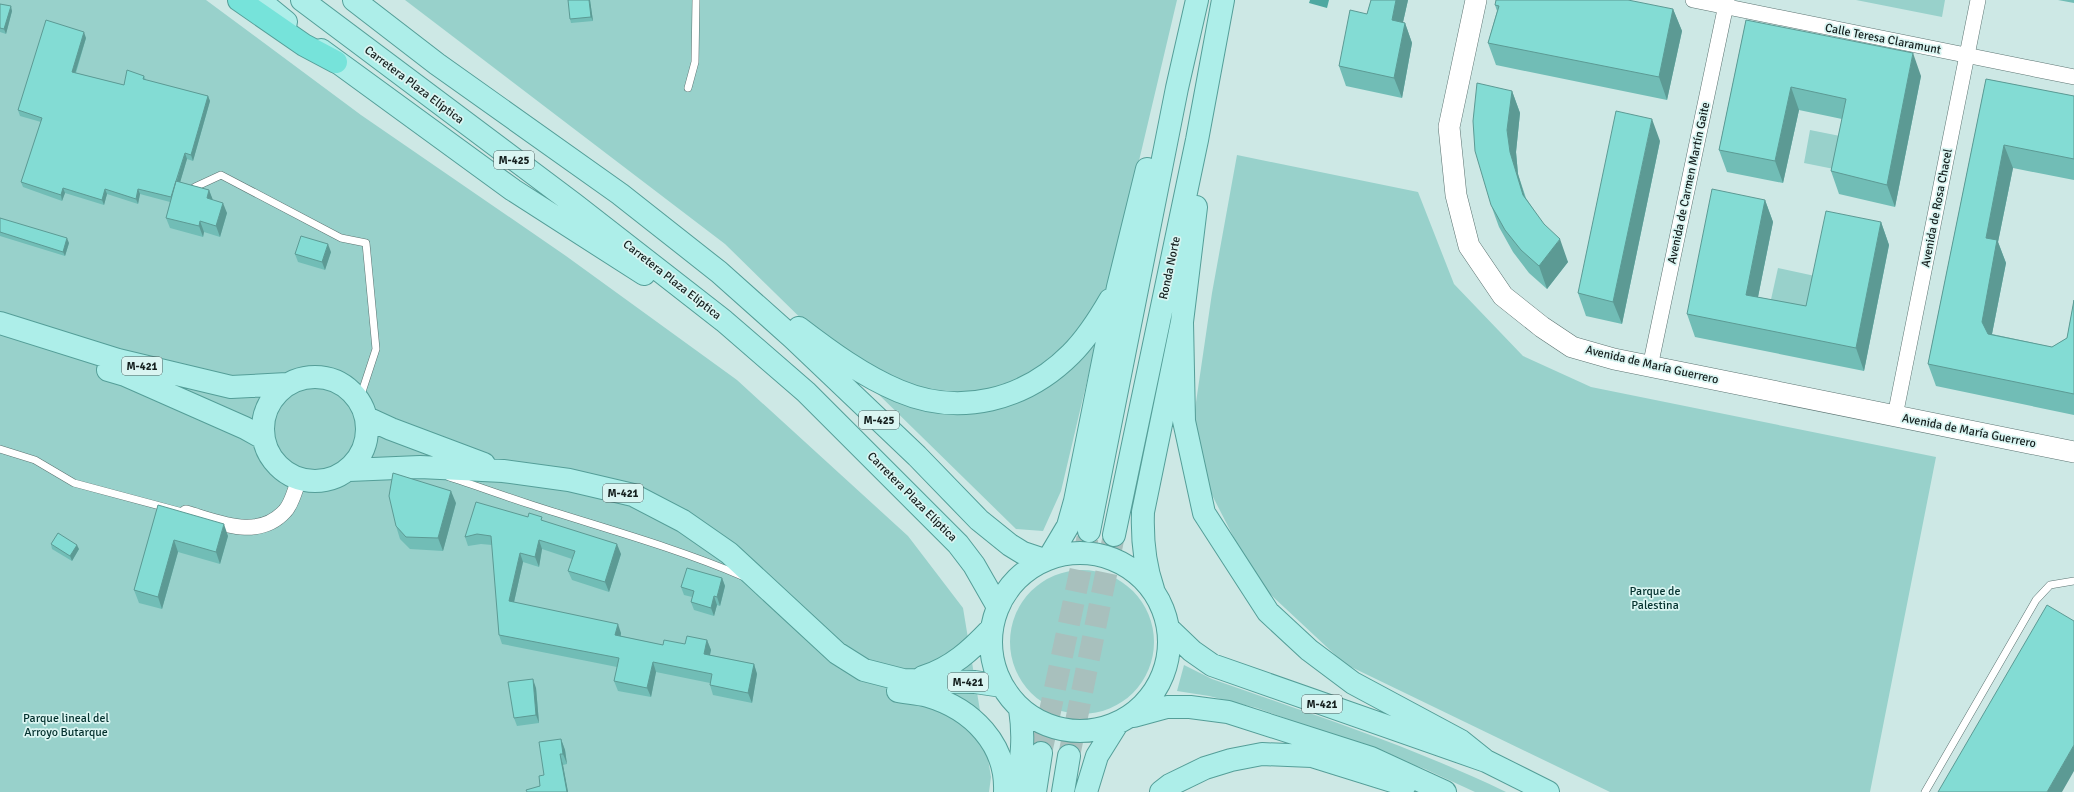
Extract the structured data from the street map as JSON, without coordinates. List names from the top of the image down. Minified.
{"streets":{"main road":["Carretera Plaza Elíptica","M-425","Ronda Norte","M-421"],"street":["Calle Teresa Claramunt","Avenida de Carmen Martín Gaite","Avenida de Rosa Chacel","Avenida de María Guerrero"]},"crossings":[["Calle Teresa Claramunt","Avenida de Carmen Martín Gaite"],["Calle Teresa Claramunt","Avenida de Rosa Chacel"],["Carretera Plaza Elíptica","M-421"],["M-425","M-421"],["Avenida de Carmen Martín Gaite","Avenida de María Guerrero"],["Avenida de Rosa Chacel","Avenida de María Guerrero"]],"parks":["Parque de Palestina","Parque lineal del Arroyo Butarque"]}
